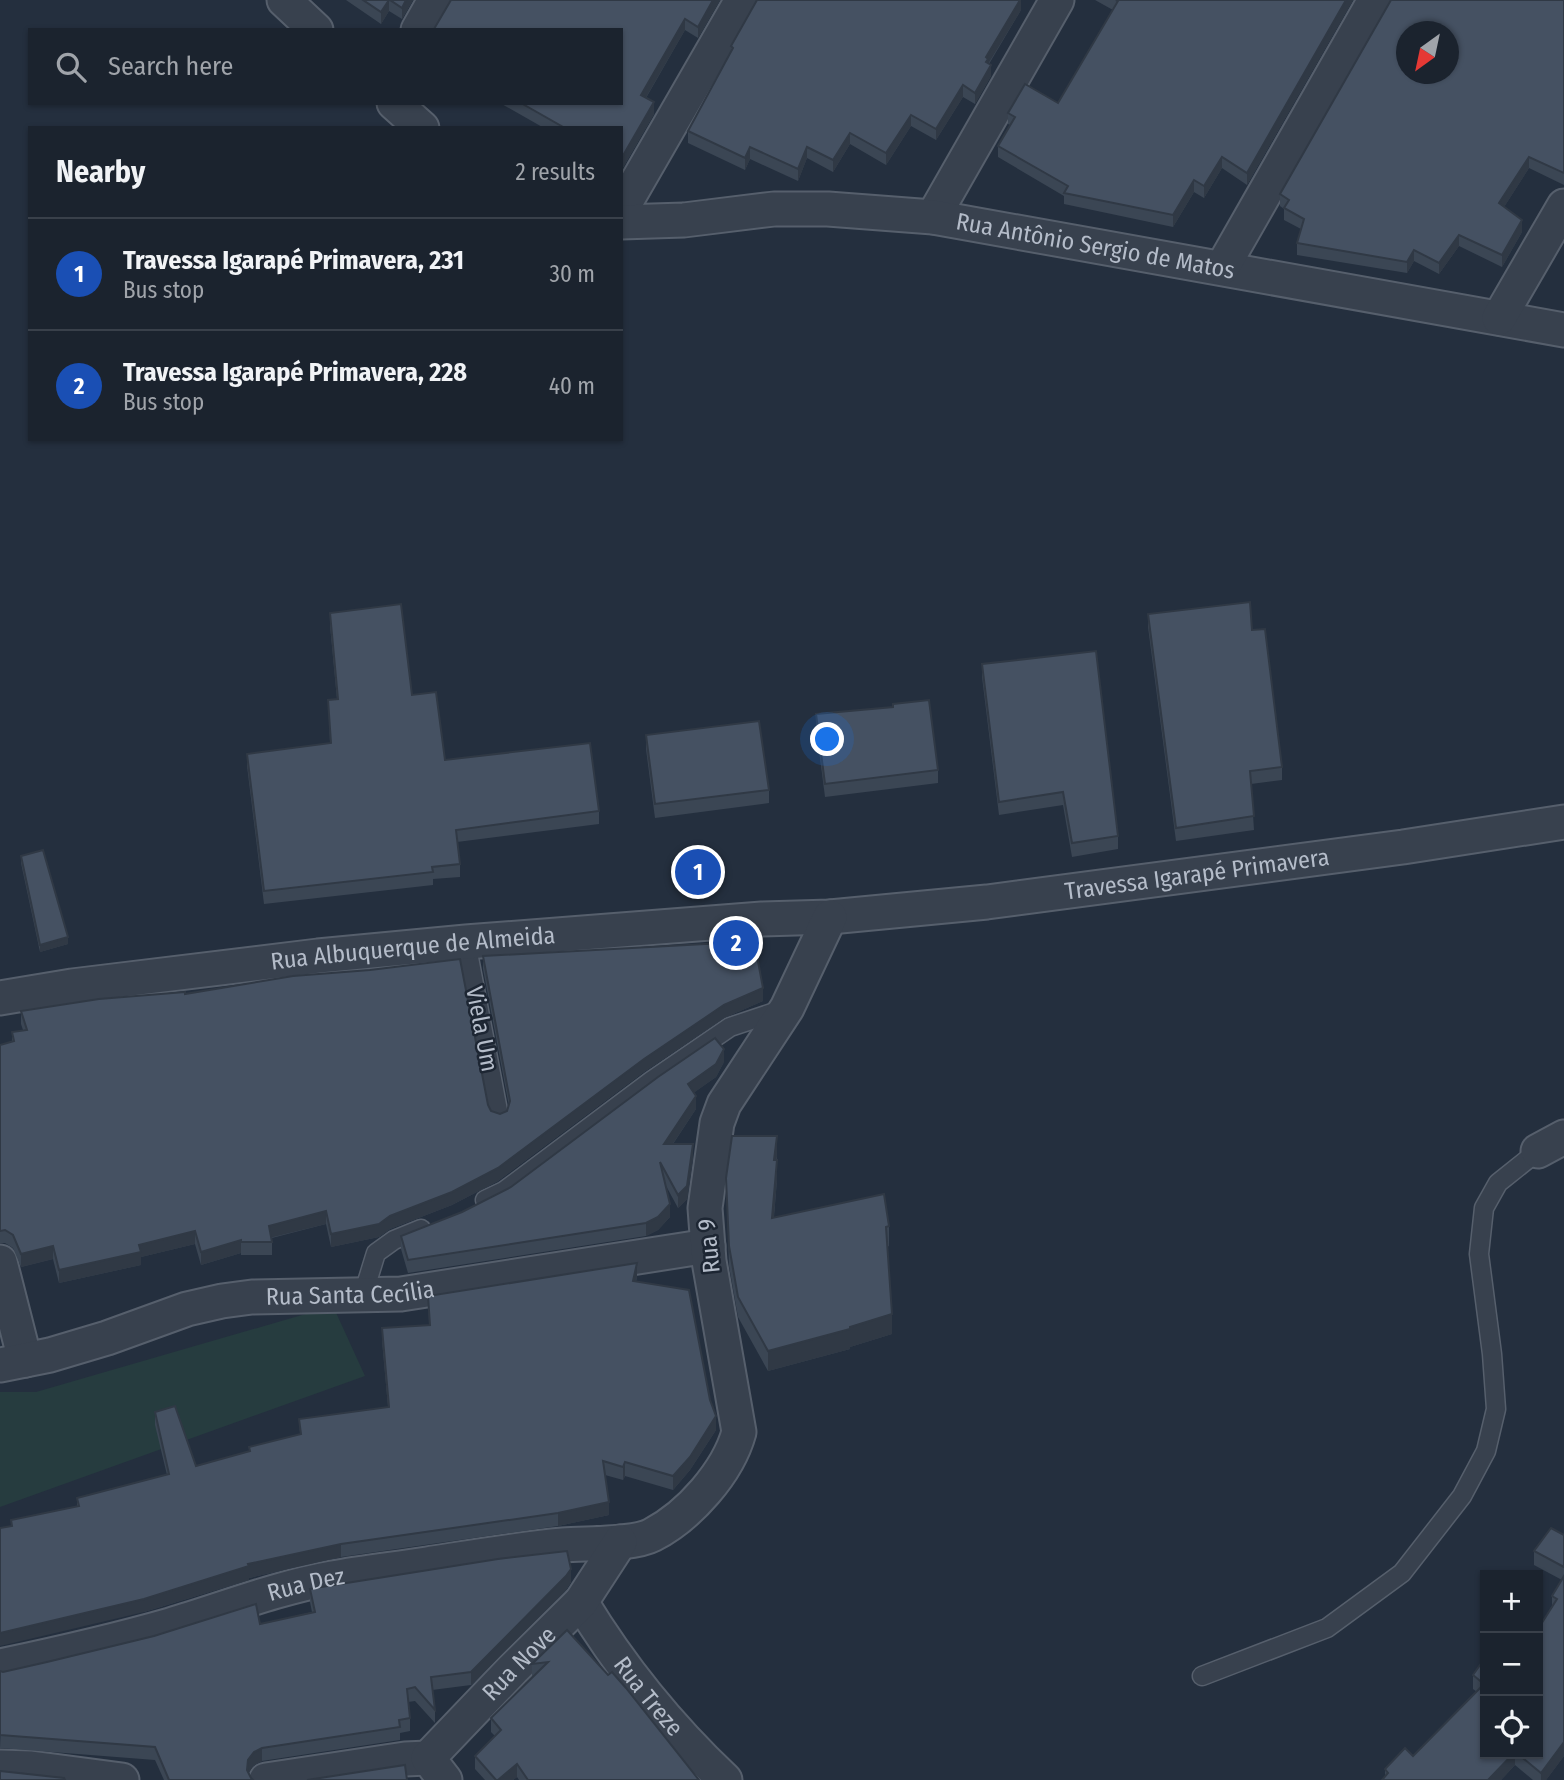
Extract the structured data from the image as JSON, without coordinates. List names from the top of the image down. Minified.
{"streets":{"street":["Rua Antônio Sergio de Matos","Travessa Igarapé Primavera","Rua Albuquerque de Almeida","Rua 9","Rua Santa Cecília","Rua Dez","Rua Nove","Rua Treze"],"lane":["Viela Um"]},"crossings":[["Travessa Igarapé Primavera","Rua Albuquerque de Almeida"],["Travessa Igarapé Primavera","Rua 9"],["Rua Albuquerque de Almeida","Viela Um"],["Rua Albuquerque de Almeida","Rua 9"],["Rua 9","Rua Santa Cecília"],["Rua 9","Rua Dez"],["Rua 9","Rua Nove"],["Rua Dez","Rua Nove"],["Rua Nove","Rua Treze"]],"north":"bottom left","page":{"search":"Search here","heading":["Nearby","2 results"],"list":[{"mark":"1","name":"Travessa Igarapé Primavera, 231","note":"Bus stop","value":"30 m"},{"mark":"2","name":"Travessa Igarapé Primavera, 228","note":"Bus stop","value":"40 m"}],"pins":["1","2"],"map_buttons":["+","−"]}}
